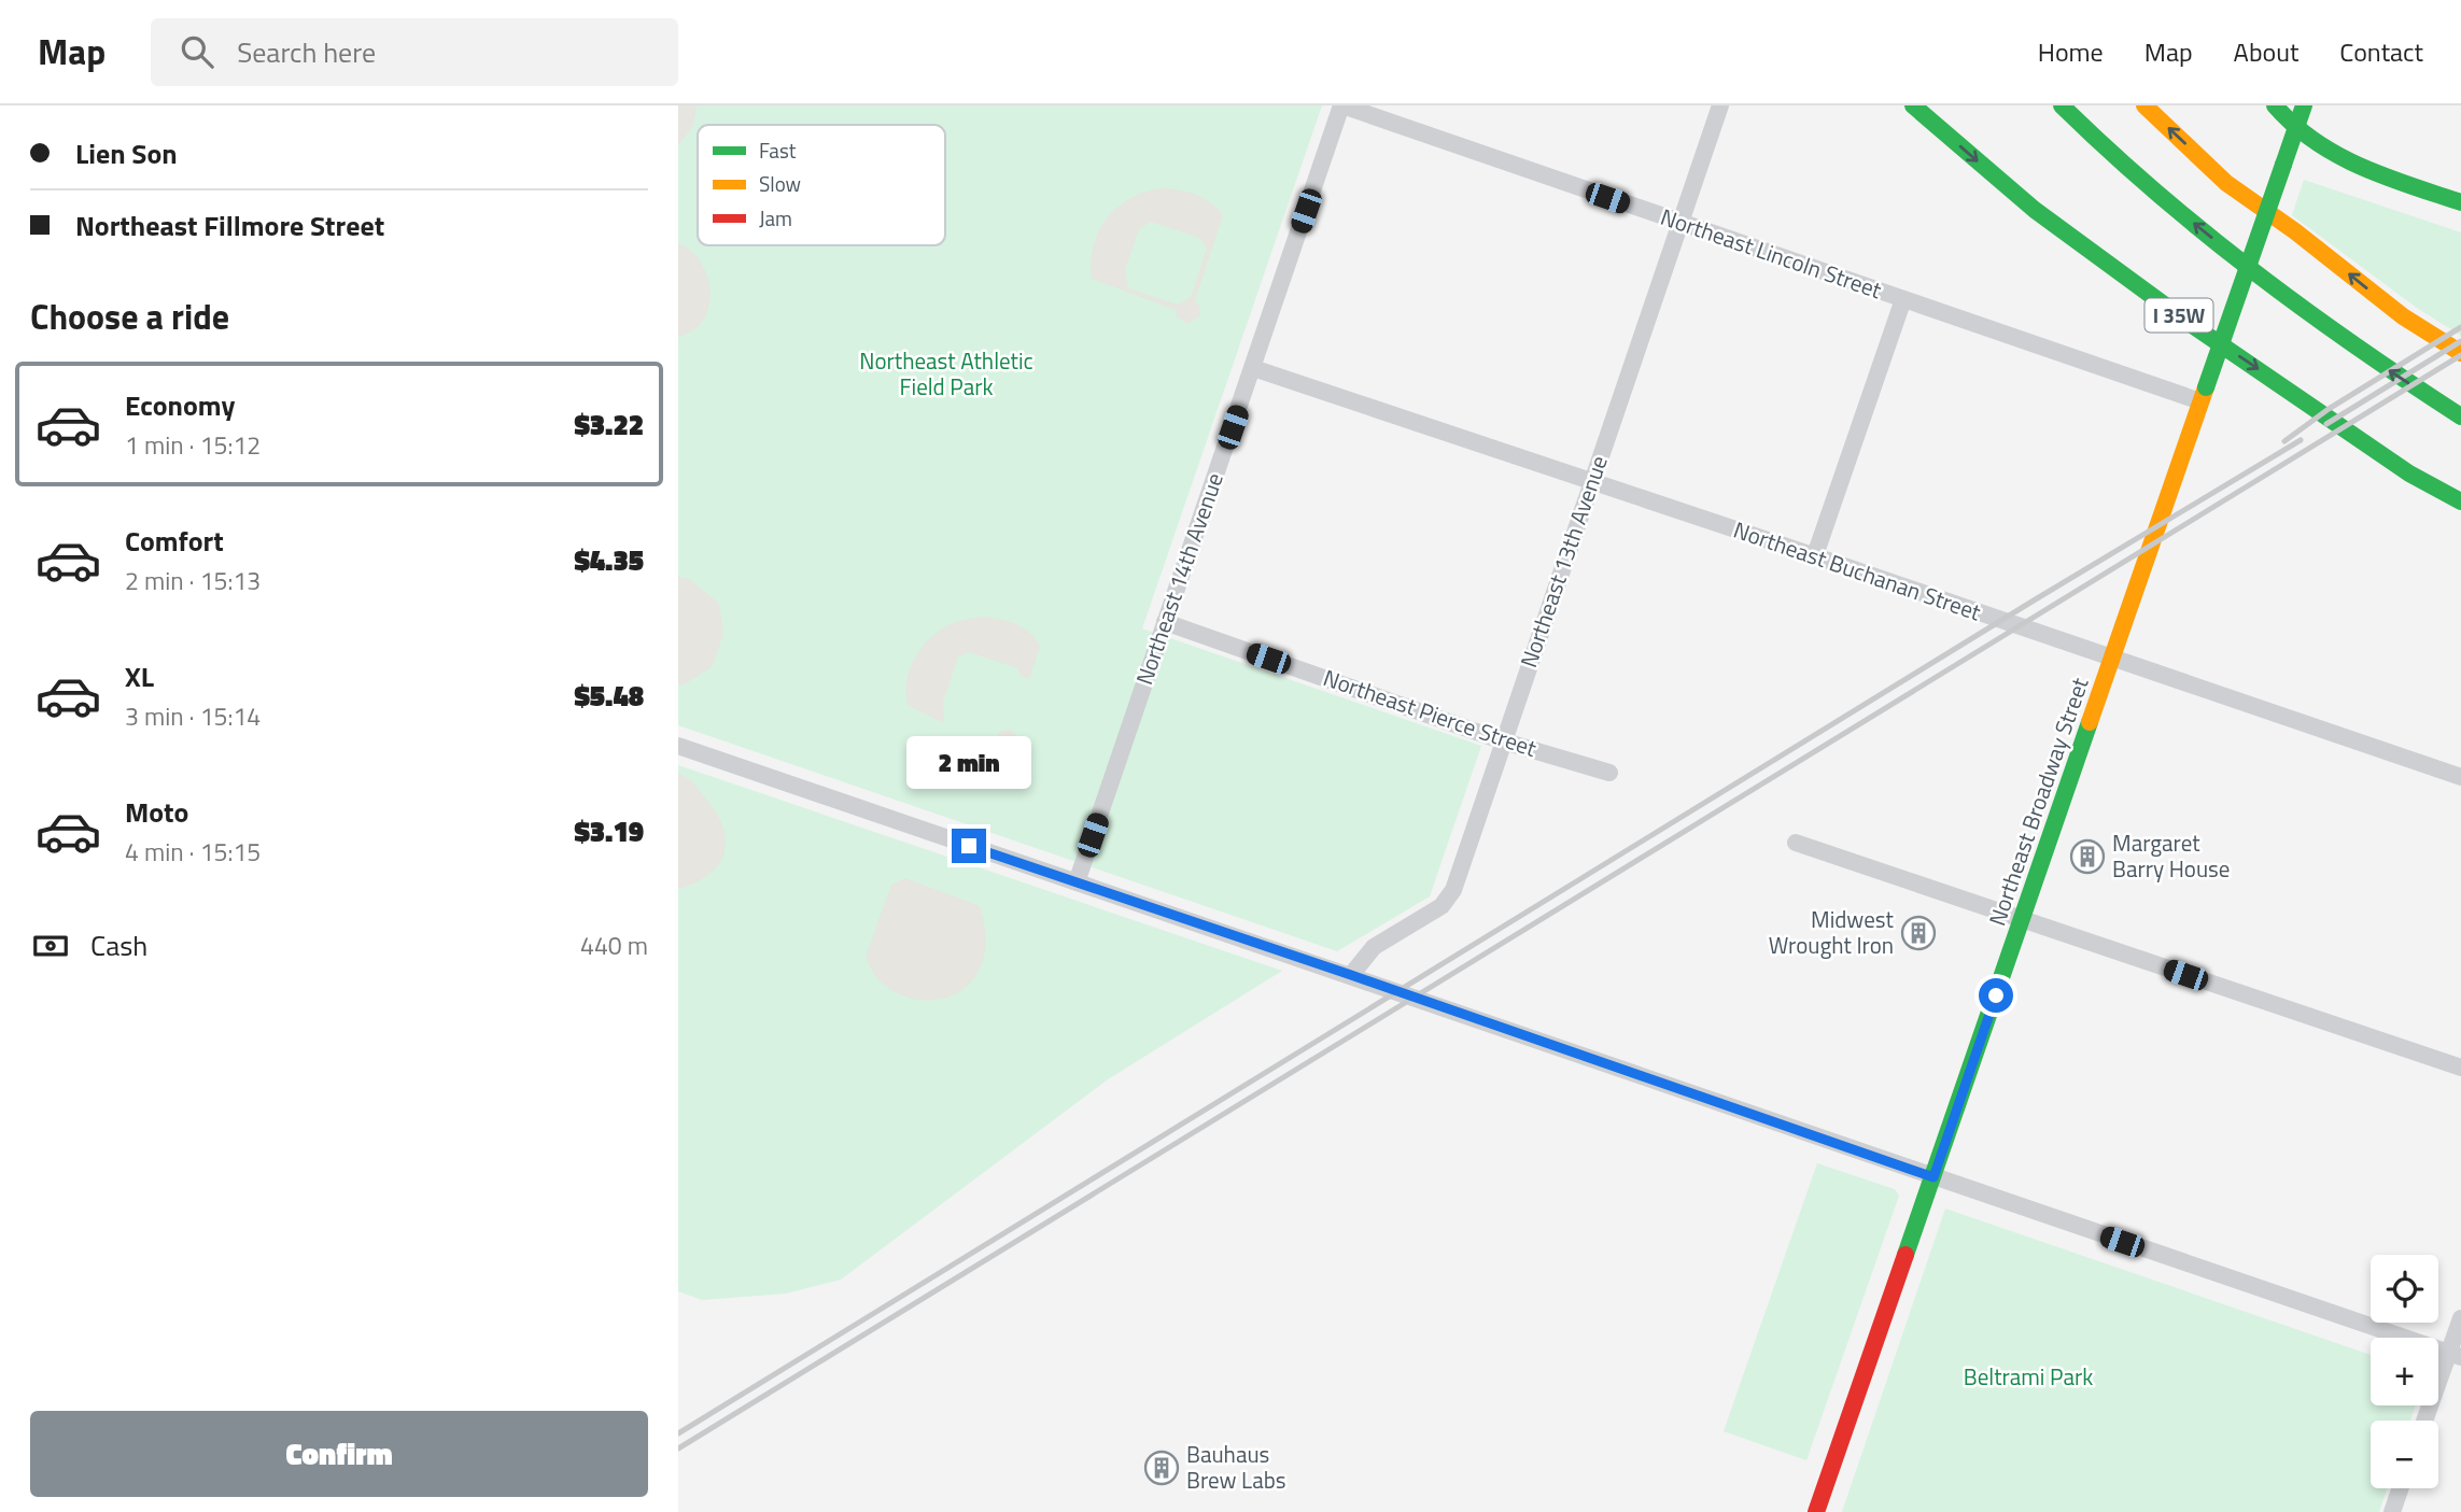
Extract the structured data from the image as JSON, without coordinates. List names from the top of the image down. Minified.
{"streets":{"main road":["I 35W","Northeast Broadway Street"],"street":["Northeast Lincoln Street","Northeast 13th Avenue","Northeast Buchanan Street","Northeast 14th Avenue","Northeast Pierce Street"]},"crossings":[["Northeast Lincoln Street","Northeast 13th Avenue"],["Northeast Lincoln Street","Northeast 14th Avenue"],["Northeast Lincoln Street","Northeast Broadway Street"],["Northeast 13th Avenue","Northeast Buchanan Street"],["Northeast 13th Avenue","Northeast Pierce Street"],["Northeast Buchanan Street","Northeast 14th Avenue"],["Northeast Buchanan Street","Northeast Broadway Street"],["Northeast 14th Avenue","Northeast Pierce Street"]],"parks":["Northeast Athletic Field Park","Beltrami Park"],"places":{"building":["Margaret Barry House","Midwest Wrought Iron","Bauhaus Brew Labs"]},"legend":["Fast","Slow","Jam"],"page":{"header":"Map","search":"Search here","nav":["Home","Map","About","Contact"],"banner":["Lien Son","Northeast Fillmore Street"],"heading":"Choose a ride","list":[{"name":"Economy","note":"1 min · 15:12","value":"$3.22"},{"name":"Comfort","note":"2 min · 15:13","value":"$4.35"},{"name":"XL","note":"3 min · 15:14","value":"$5.48"},{"name":"Moto","note":"4 min · 15:15","value":"$3.19"}],"bubble":"2 min","pay":["Cash","440 m"],"map_buttons":["+","−"],"buttons":"Confirm"}}
